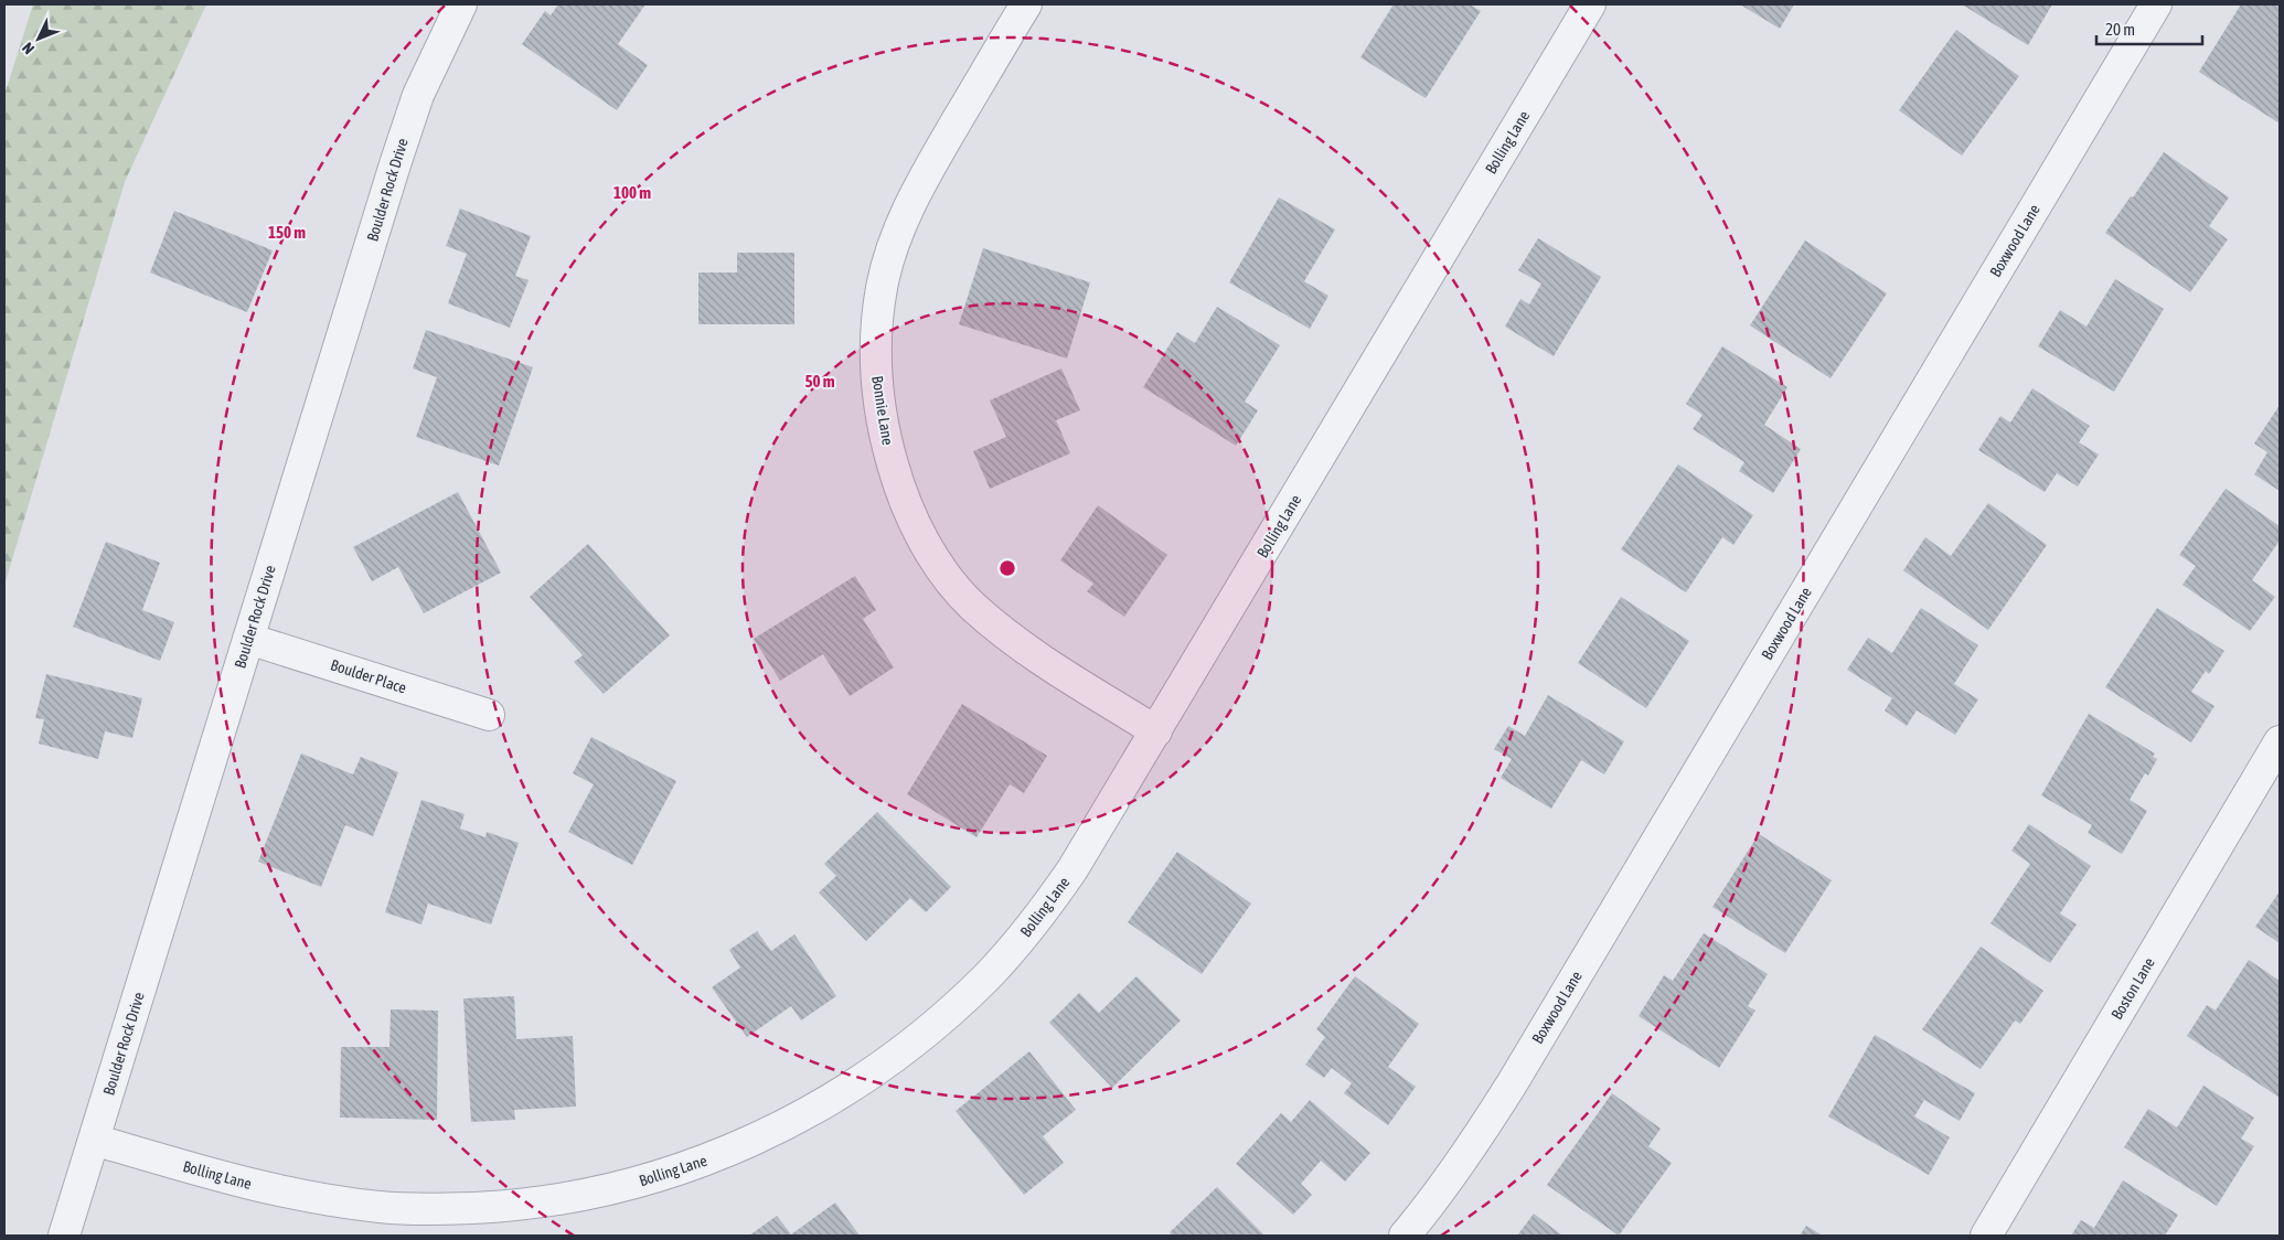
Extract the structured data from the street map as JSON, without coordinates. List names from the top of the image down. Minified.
{"streets":{"street":["Bolling Lane","Boulder Rock Drive","Boxwood Lane","Bonnie Lane","Boulder Place","Boston Lane"]},"crossings":[["Bolling Lane","Boulder Rock Drive"],["Bolling Lane","Bonnie Lane"],["Boulder Rock Drive","Boulder Place"]],"scale_bar":"20 m","north":"bottom left","rings":["100 m","150 m","50 m"]}
